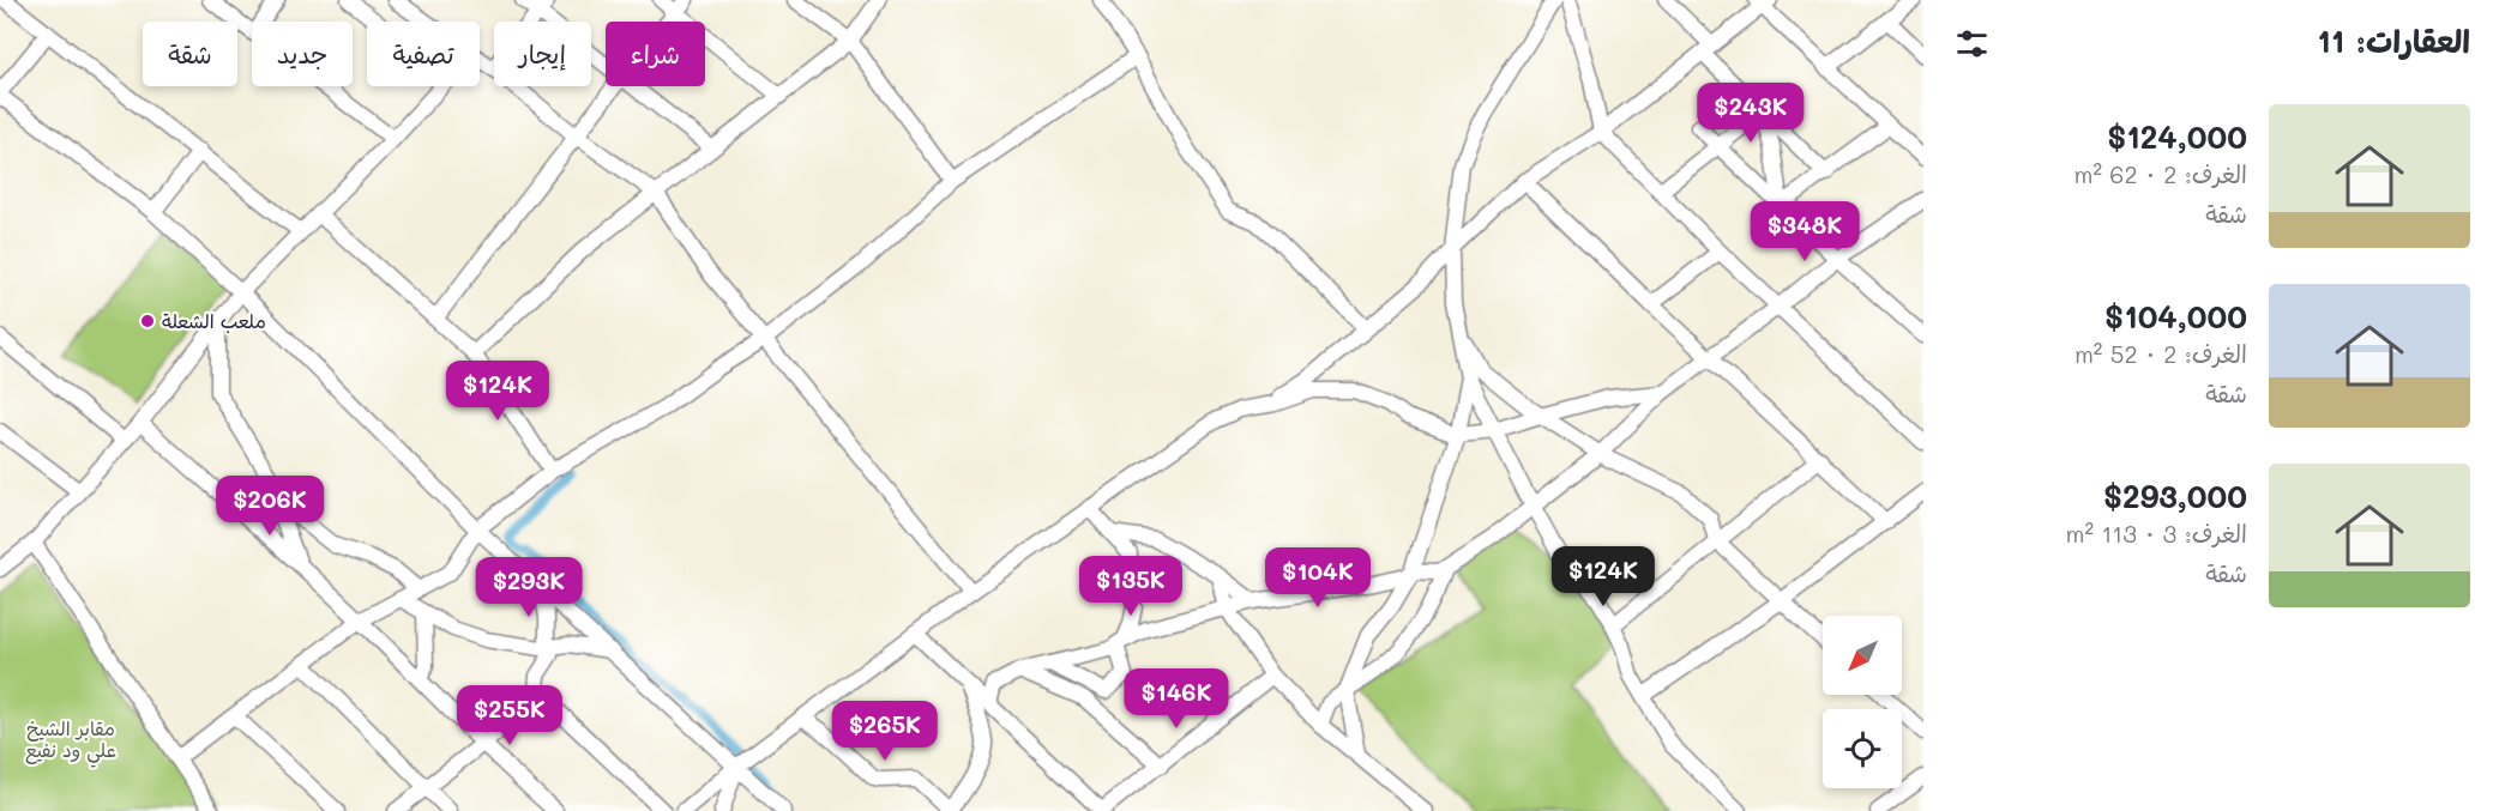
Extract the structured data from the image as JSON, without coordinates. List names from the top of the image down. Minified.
{"parks":["مقابر الشيخ علي ود نفيع"],"places":["ملعب الشعلة"],"north":"bottom left","page":{"heading":"العقارات: 11","chip":["شراء","إيجار","تصفية","جديد","شقة"],"price":["$243K","$348K","$124K","$206K","$124K","$104K","$135K","$293K","$146K","$255K","$265K"],"list":[{"name":"$124,000","note":"الغرف: 2 · 62 m² · شقة"},{"name":"$104,000","note":"الغرف: 2 · 52 m² · شقة"},{"name":"$293,000","note":"الغرف: 3 · 113 m² · شقة"}]}}
